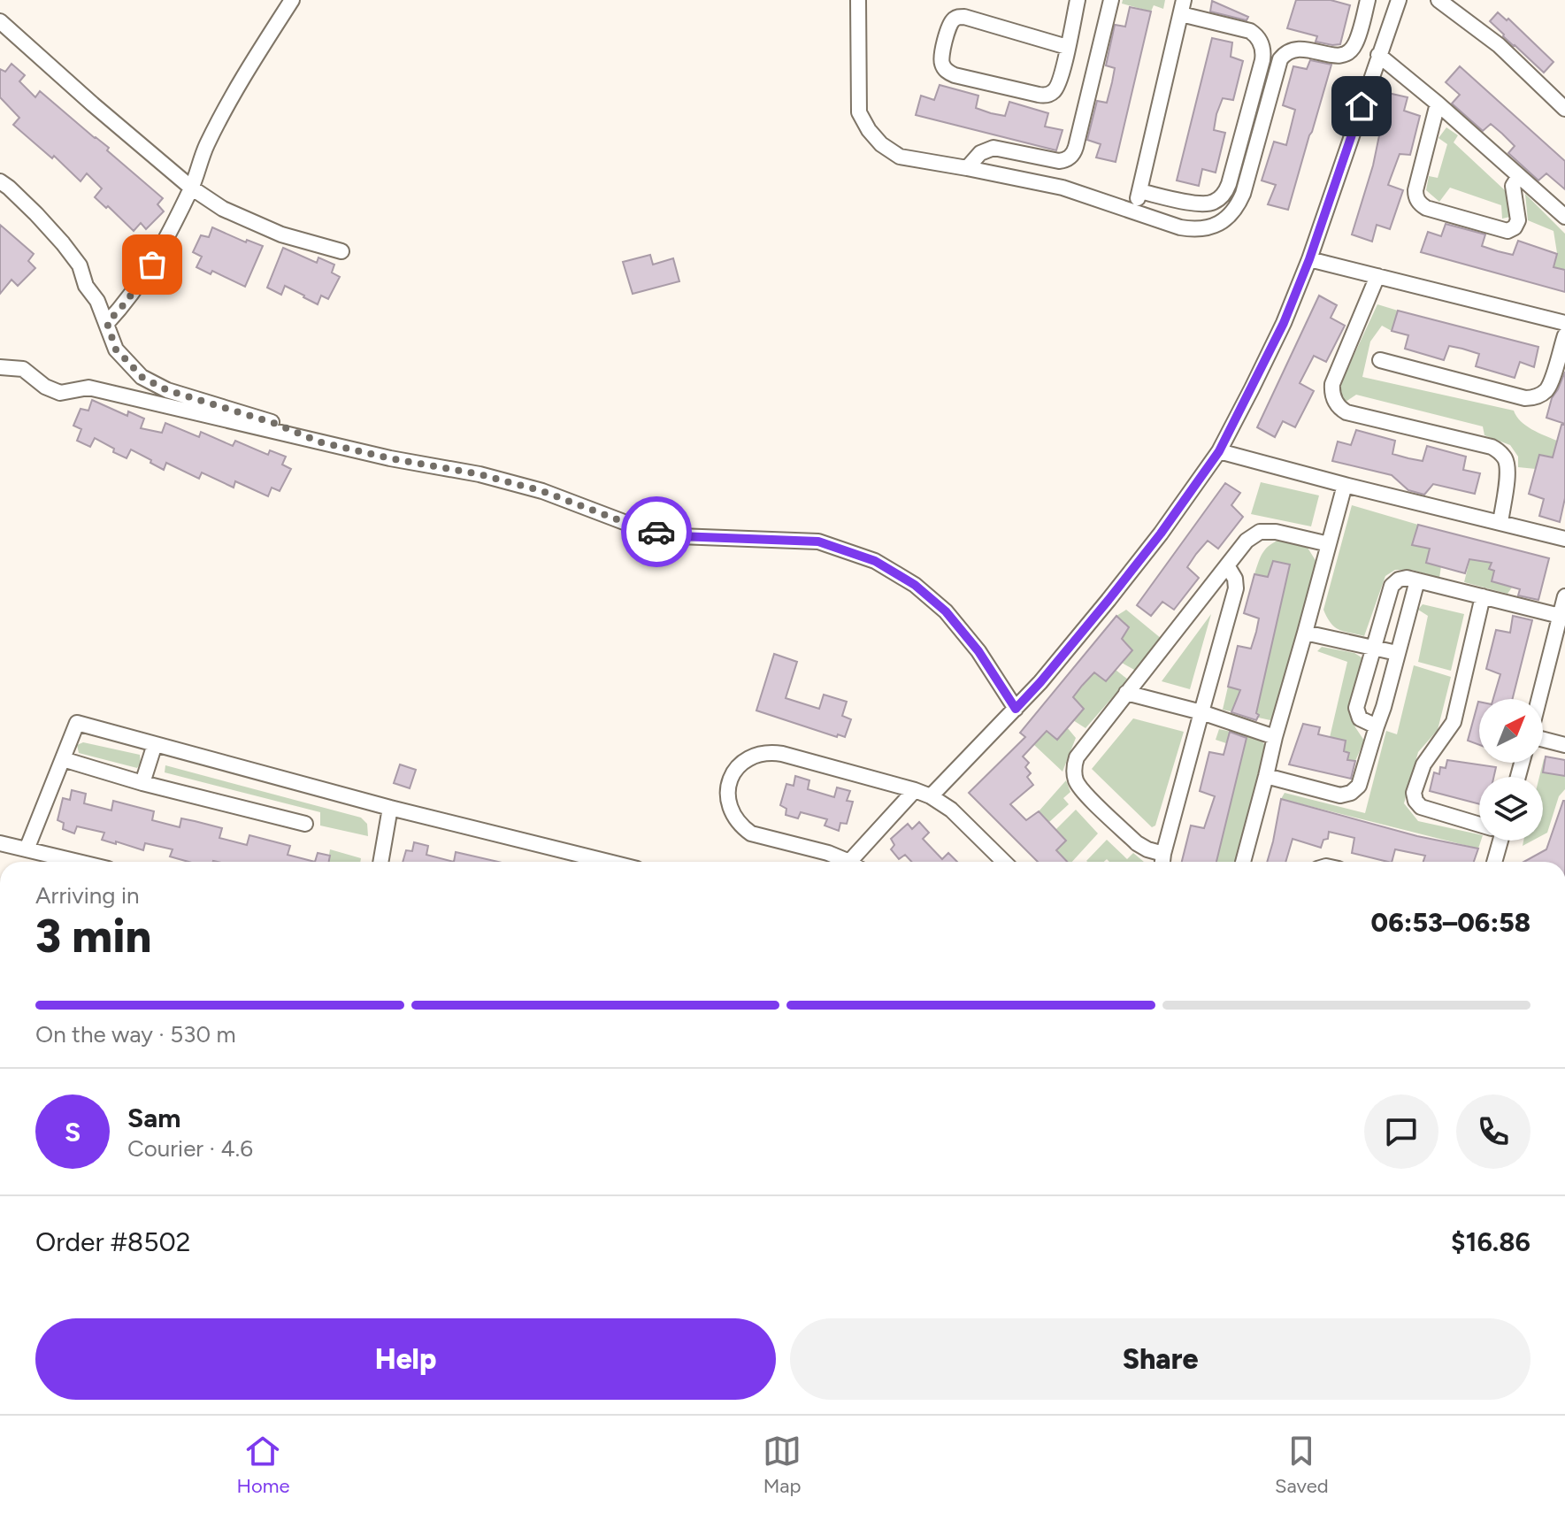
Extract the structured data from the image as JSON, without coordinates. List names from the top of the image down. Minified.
{"north":"top right","page":{"heading":["3 min","Arriving in","06:53–06:58"],"panel":["Sam","Courier · 4.6","Order #8502","$16.86"],"bar":"On the way · 530 m","round":"S","buttons":["Help","Share"],"tabs":["Home","Map","Saved"]}}
